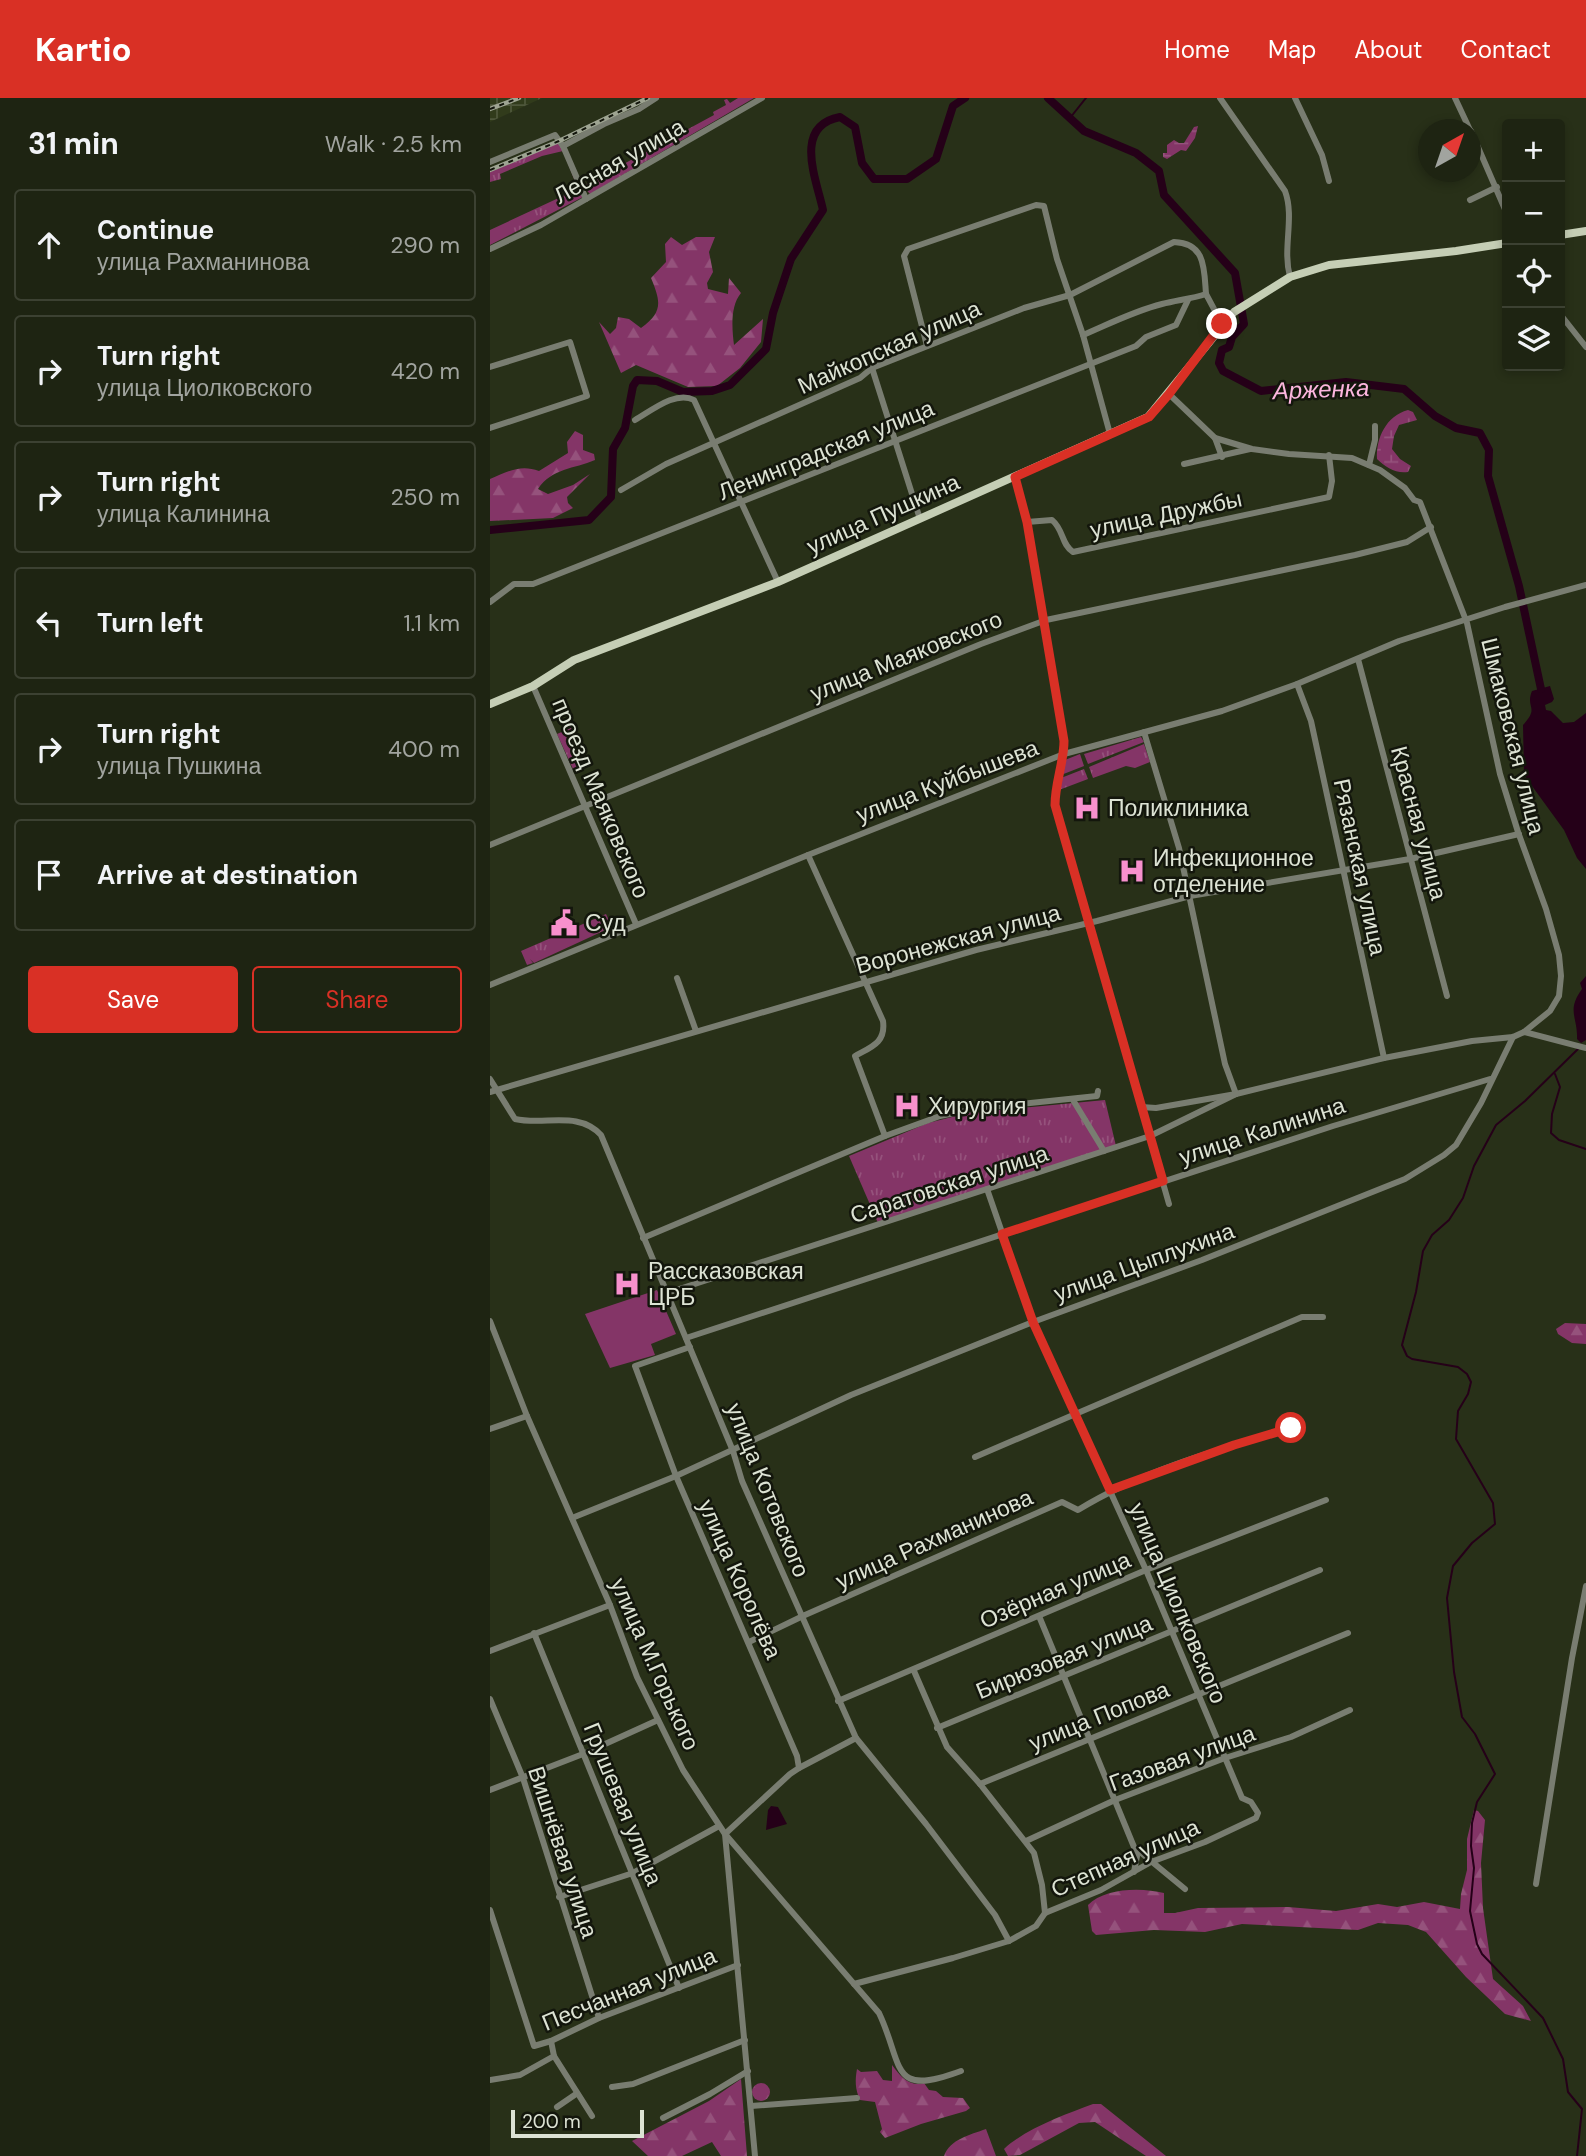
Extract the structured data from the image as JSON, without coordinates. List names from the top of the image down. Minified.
{"streets":{"main road":["улица Пушкина"],"street":["Лесная улица","Майкопская улица","Ленинградская улица","улица Дружбы","улица Маяковского","Шмаковская улица","улица Куйбышева","проезд Маяковского","Красная улица","Рязанская улица","Воронежская улица","улица Калинина","Саратовская улица","улица Цыплухина","улица Котовского","улица Рахманинова","улица Королёва","Озёрная улица","улица Циолковского","Бирюзовая улица","улица М.Горького","улица Попова","Газовая улица","Грушевая улица","Вишнёвая улица","Степная улица","Песчанная улица"]},"crossings":[["улица Пушкина","Шмаковская улица"],["улица Пушкина","проезд Маяковского"],["улица Дружбы","Шмаковская улица"],["улица Маяковского","Шмаковская улица"],["улица Маяковского","проезд Маяковского"],["Шмаковская улица","улица Куйбышева"],["Шмаковская улица","Воронежская улица"],["Шмаковская улица","Саратовская улица"],["Шмаковская улица","улица Цыплухина"],["улица Куйбышева","проезд Маяковского"],["улица Куйбышева","Красная улица"],["улица Куйбышева","Рязанская улица"],["Красная улица","Воронежская улица"],["Рязанская улица","Воронежская улица"],["Рязанская улица","Саратовская улица"],["Воронежская улица","улица Котовского"],["улица Калинина","улица Цыплухина"],["улица Калинина","улица Котовского"],["улица Калинина","улица Циолковского"],["Саратовская улица","улица Цыплухина"],["Саратовская улица","улица Котовского"],["Саратовская улица","улица Циолковского"],["улица Цыплухина","улица Котовского"],["улица Цыплухина","улица Королёва"],["улица Цыплухина","улица Циолковского"],["улица Цыплухина","улица М.Горького"],["улица Котовского","улица Рахманинова"],["улица Котовского","улица Королёва"],["улица Котовского","Озёрная улица"],["улица Котовского","Степная улица"],["улица Рахманинова","улица Королёва"],["улица Рахманинова","улица Циолковского"],["Озёрная улица","улица Циолковского"],["улица Циолковского","Бирюзовая улица"],["улица Циолковского","улица Попова"],["улица Циолковского","Газовая улица"],["улица Циолковского","Степная улица"],["улица М.Горького","Степная улица"],["Грушевая улица","Песчанная улица"],["Вишнёвая улица","Песчанная улица"]],"water":["Арженка"],"places":{"hospital":["Поликлиника","Инфекционное отделение","Хирургия","Рассказовская ЦРБ"],"public building":["Суд"]},"scale_bar":"200 m","north":"top right","page":{"header":"Kartio","nav":["Home","Map","About","Contact"],"heading":["31 min","Walk · 2.5 km"],"map_buttons":["+","−"],"list":[["Continue","улица Рахманинова","290 m"],["Turn right","улица Циолковского","420 m"],["Turn right","улица Калинина","250 m"],["Turn left","1.1 km"],["Turn right","улица Пушкина","400 m"],"Arrive at destination"],"buttons":["Save","Share"],"scale":"200 m"}}
